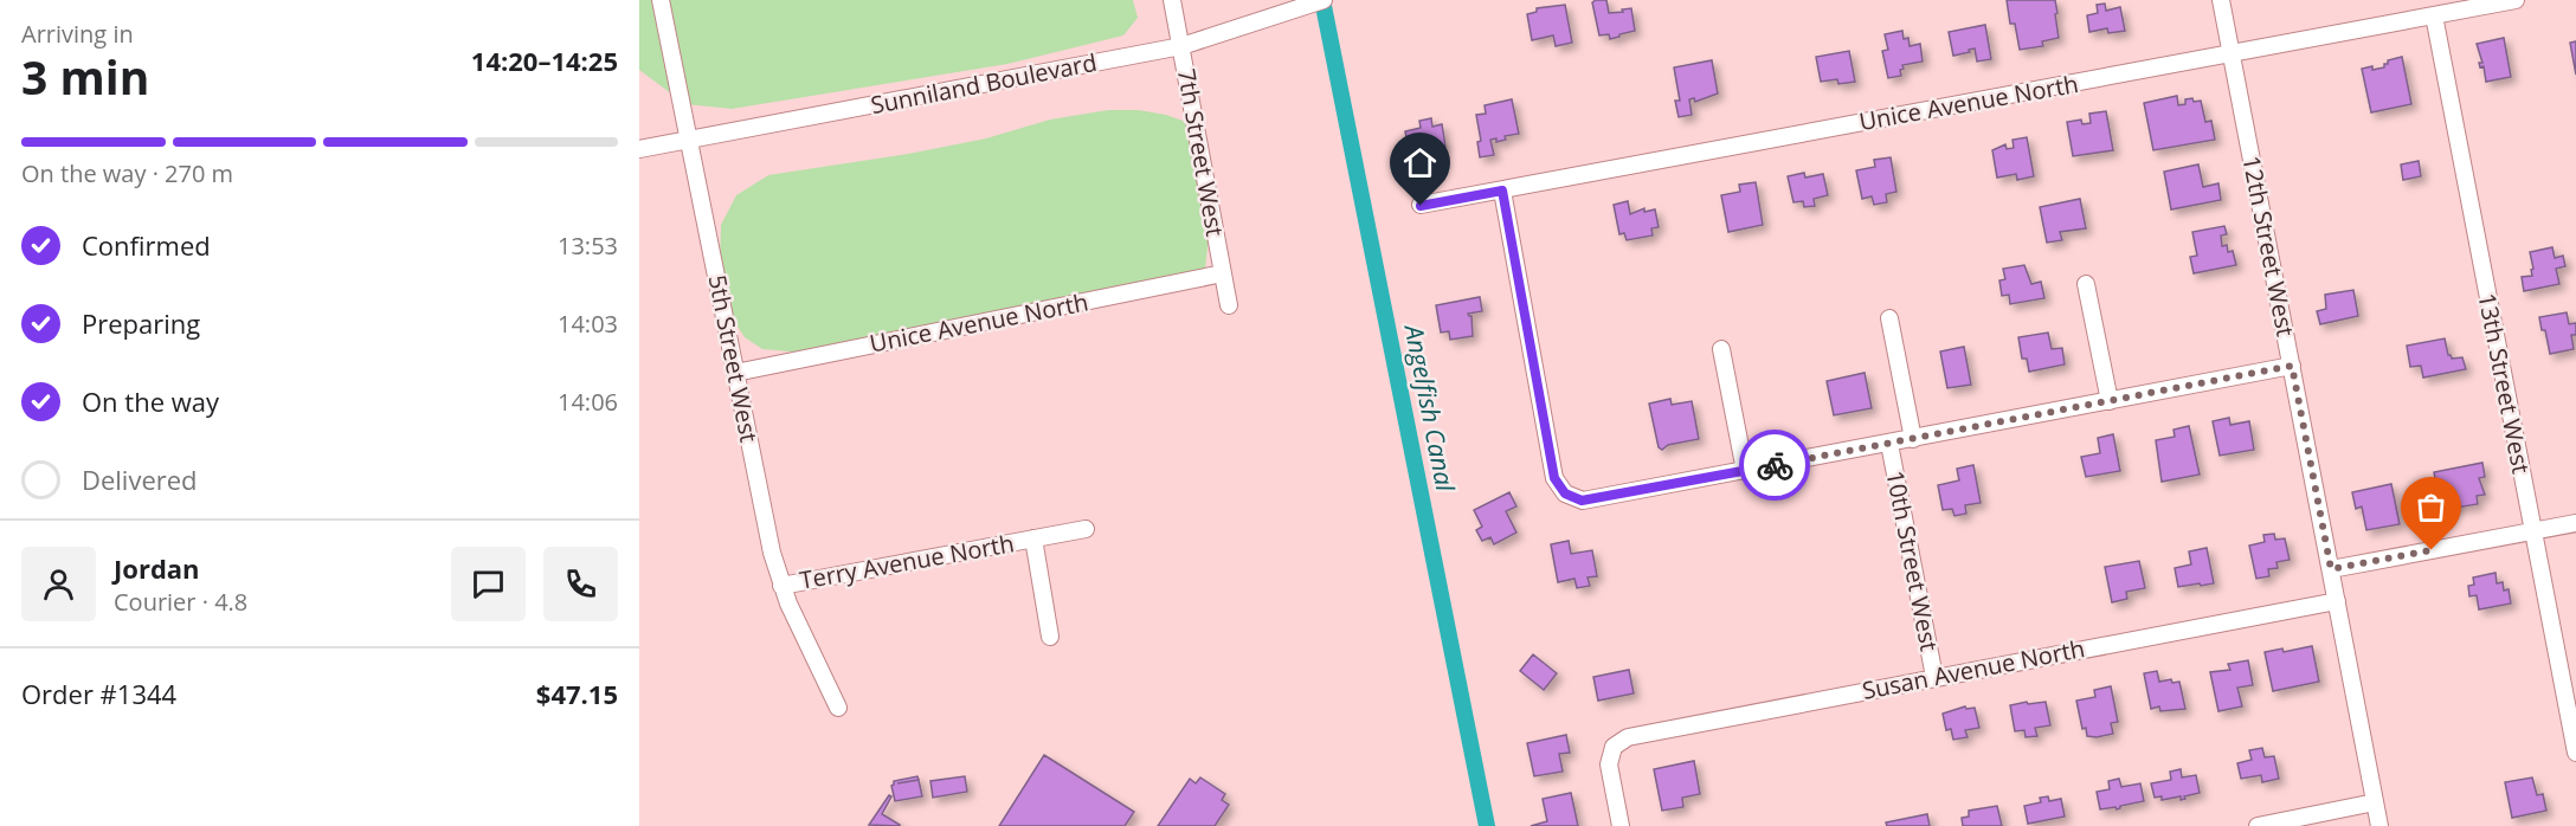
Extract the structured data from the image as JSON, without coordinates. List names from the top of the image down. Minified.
{"streets":{"street":["Sunniland Boulevard","Unice Avenue North","7th Street West","12th Street West","5th Street West","13th Street West","10th Street West","Terry Avenue North","Susan Avenue North"]},"crossings":[["Sunniland Boulevard","7th Street West"],["Sunniland Boulevard","5th Street West"],["Unice Avenue North","7th Street West"],["Unice Avenue North","12th Street West"],["Unice Avenue North","5th Street West"],["Unice Avenue North","13th Street West"],["12th Street West","Susan Avenue North"],["5th Street West","Terry Avenue North"],["10th Street West","Susan Avenue North"]],"water":["Angelfish Canal"],"page":{"heading":["3 min","Arriving in","14:20–14:25"],"panel":["Jordan","Courier · 4.8","Order #1344","$47.15"],"bar":"On the way · 270 m","list":[["Confirmed","13:53"],["Preparing","14:03"],["On the way","14:06"],"Delivered"]}}
